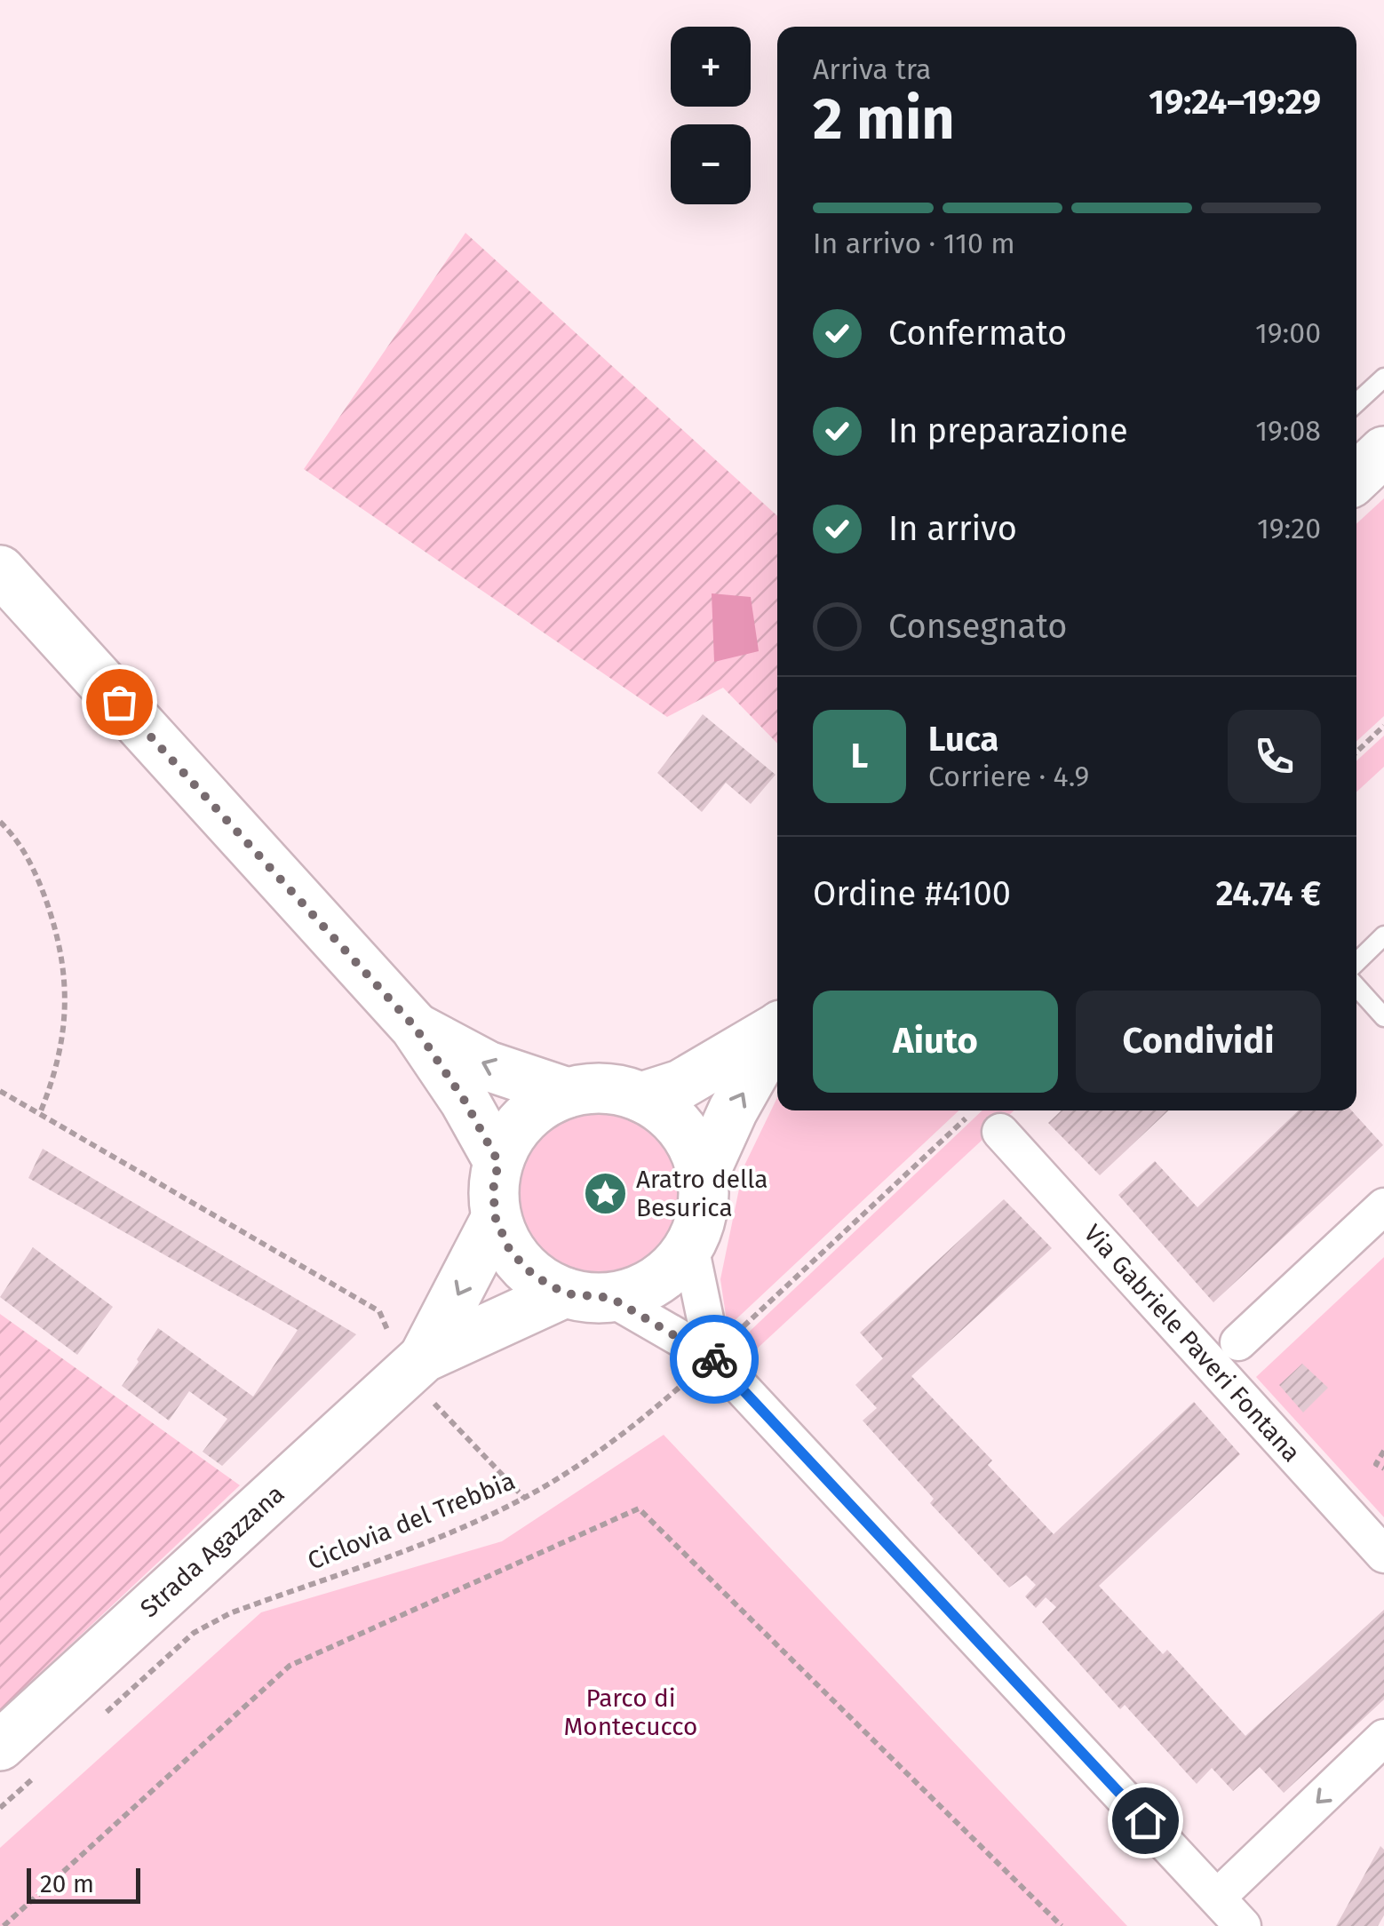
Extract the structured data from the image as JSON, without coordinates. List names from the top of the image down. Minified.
{"streets":{"main road":["Strada Agazzana"],"street":["Via Gabriele Paveri Fontana"],"path":["Ciclovia del Trebbia"]},"crossings":[["Via Gabriele Paveri Fontana","Ciclovia del Trebbia"]],"parks":["Parco di Montecucco"],"places":{"place":["Aratro della Besurica"]},"scale_bar":"20 m","page":{"map_buttons":["+","−"],"heading":["2 min","Arriva tra","19:24–19:29"],"panel":["Luca","Corriere · 4.9","Ordine #4100","24.74 €"],"bar":"In arrivo · 110 m","list":[["Confermato","19:00"],["In preparazione","19:08"],["In arrivo","19:20"],"Consegnato"],"round":"L","buttons":["Aiuto","Condividi"],"scale":"20 m"}}
